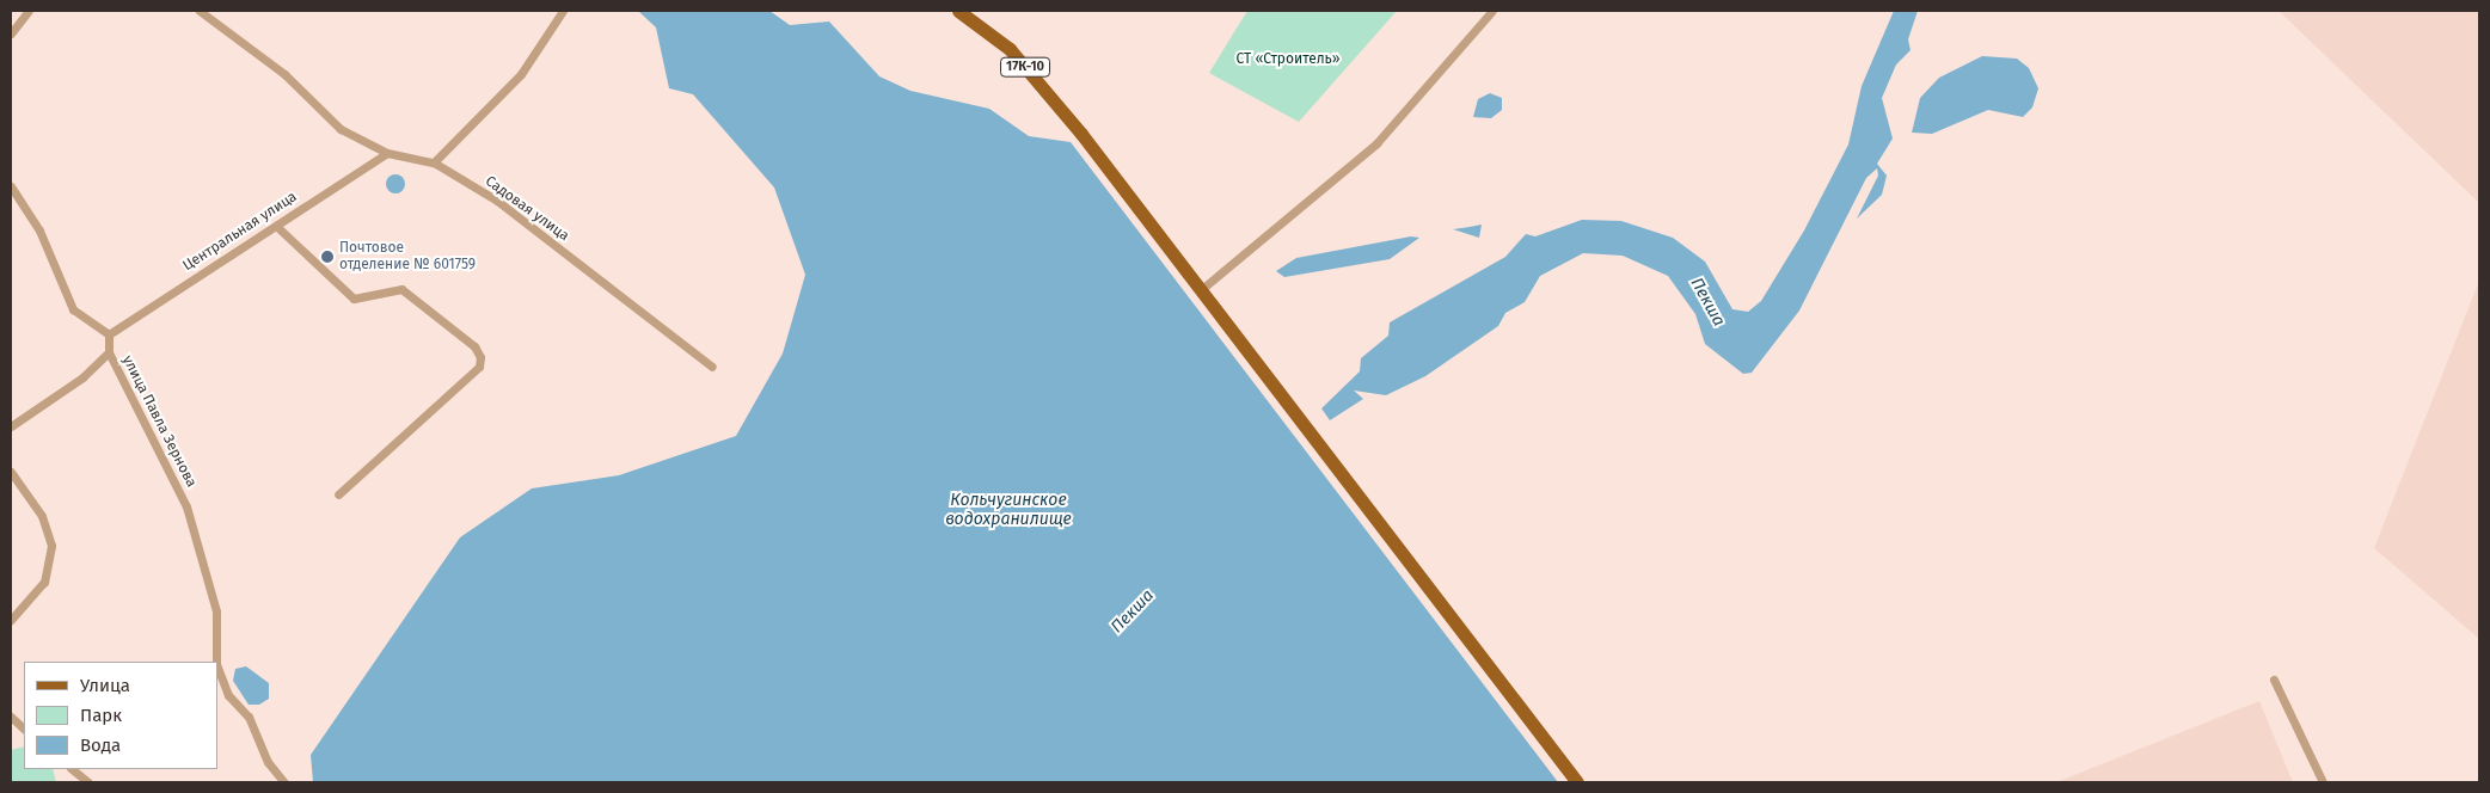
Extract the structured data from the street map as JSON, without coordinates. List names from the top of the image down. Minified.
{"streets":{"main road":["17К-10"],"street":["Садовая улица","Центральная улица","улица Павла Зернова"]},"crossings":[["Садовая улица","Центральная улица"],["Центральная улица","улица Павла Зернова"]],"water":["Пекша","Кольчугинское водохранилище"],"parks":["СТ «Строитель»"],"places":["Почтовое отделение № 601759"],"legend":["Улица","Парк","Вода"]}
